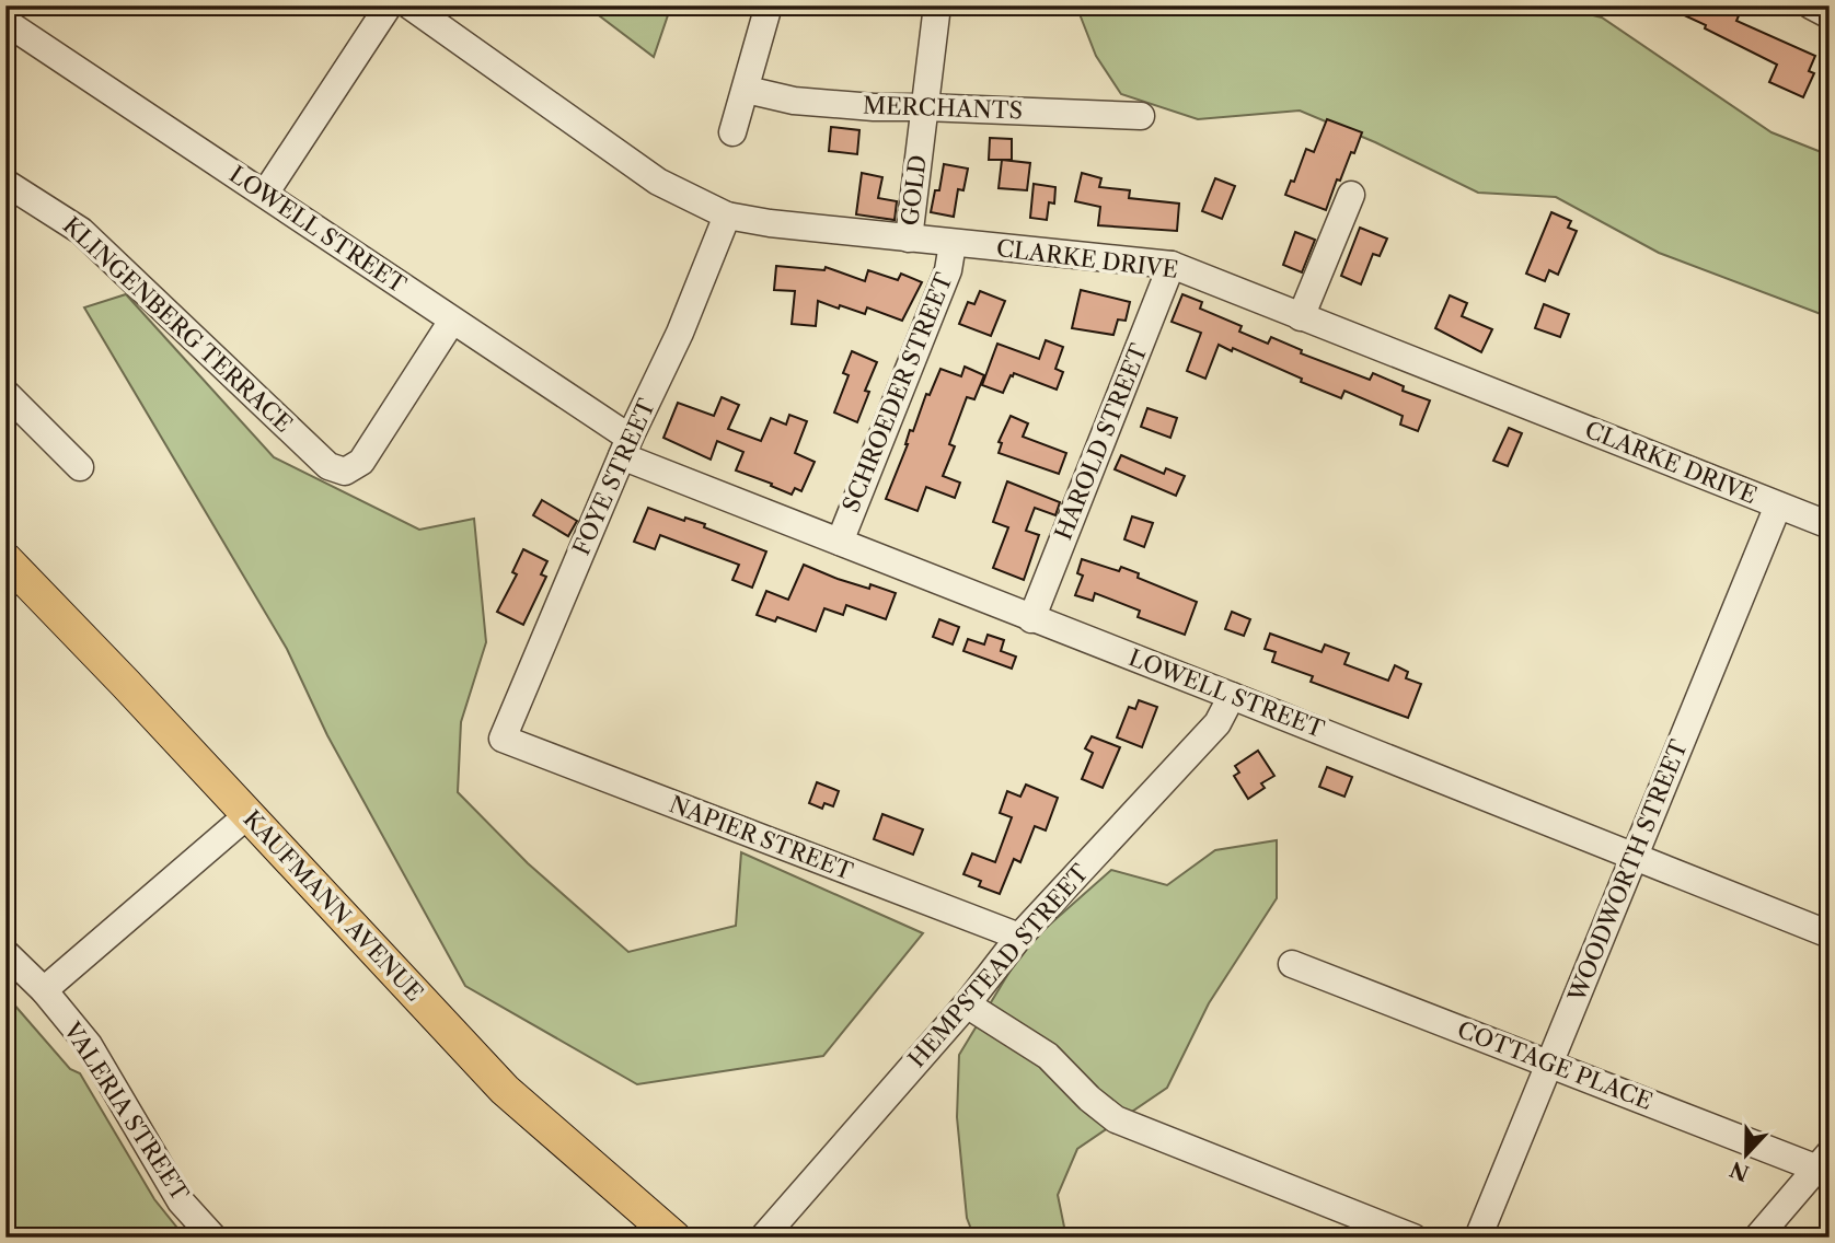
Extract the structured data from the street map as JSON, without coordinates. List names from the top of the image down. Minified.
{"streets":{"main road":["KAUFMANN AVENUE"],"street":["MERCHANTS","GOLD","LOWELL STREET","CLARKE DRIVE","KLINGENBERG TERRACE","SCHROEDER STREET","HAROLD STREET","FOYE STREET","NAPIER STREET","WOODWORTH STREET","HEMPSTEAD STREET","COTTAGE PLACE","VALERIA STREET"]},"crossings":[["MERCHANTS","GOLD"],["GOLD","CLARKE DRIVE"],["LOWELL STREET","KLINGENBERG TERRACE"],["LOWELL STREET","SCHROEDER STREET"],["LOWELL STREET","HAROLD STREET"],["LOWELL STREET","FOYE STREET"],["LOWELL STREET","WOODWORTH STREET"],["LOWELL STREET","HEMPSTEAD STREET"],["CLARKE DRIVE","SCHROEDER STREET"],["CLARKE DRIVE","HAROLD STREET"],["CLARKE DRIVE","FOYE STREET"],["CLARKE DRIVE","WOODWORTH STREET"],["FOYE STREET","NAPIER STREET"],["NAPIER STREET","HEMPSTEAD STREET"],["WOODWORTH STREET","COTTAGE PLACE"]],"north":"bottom"}
